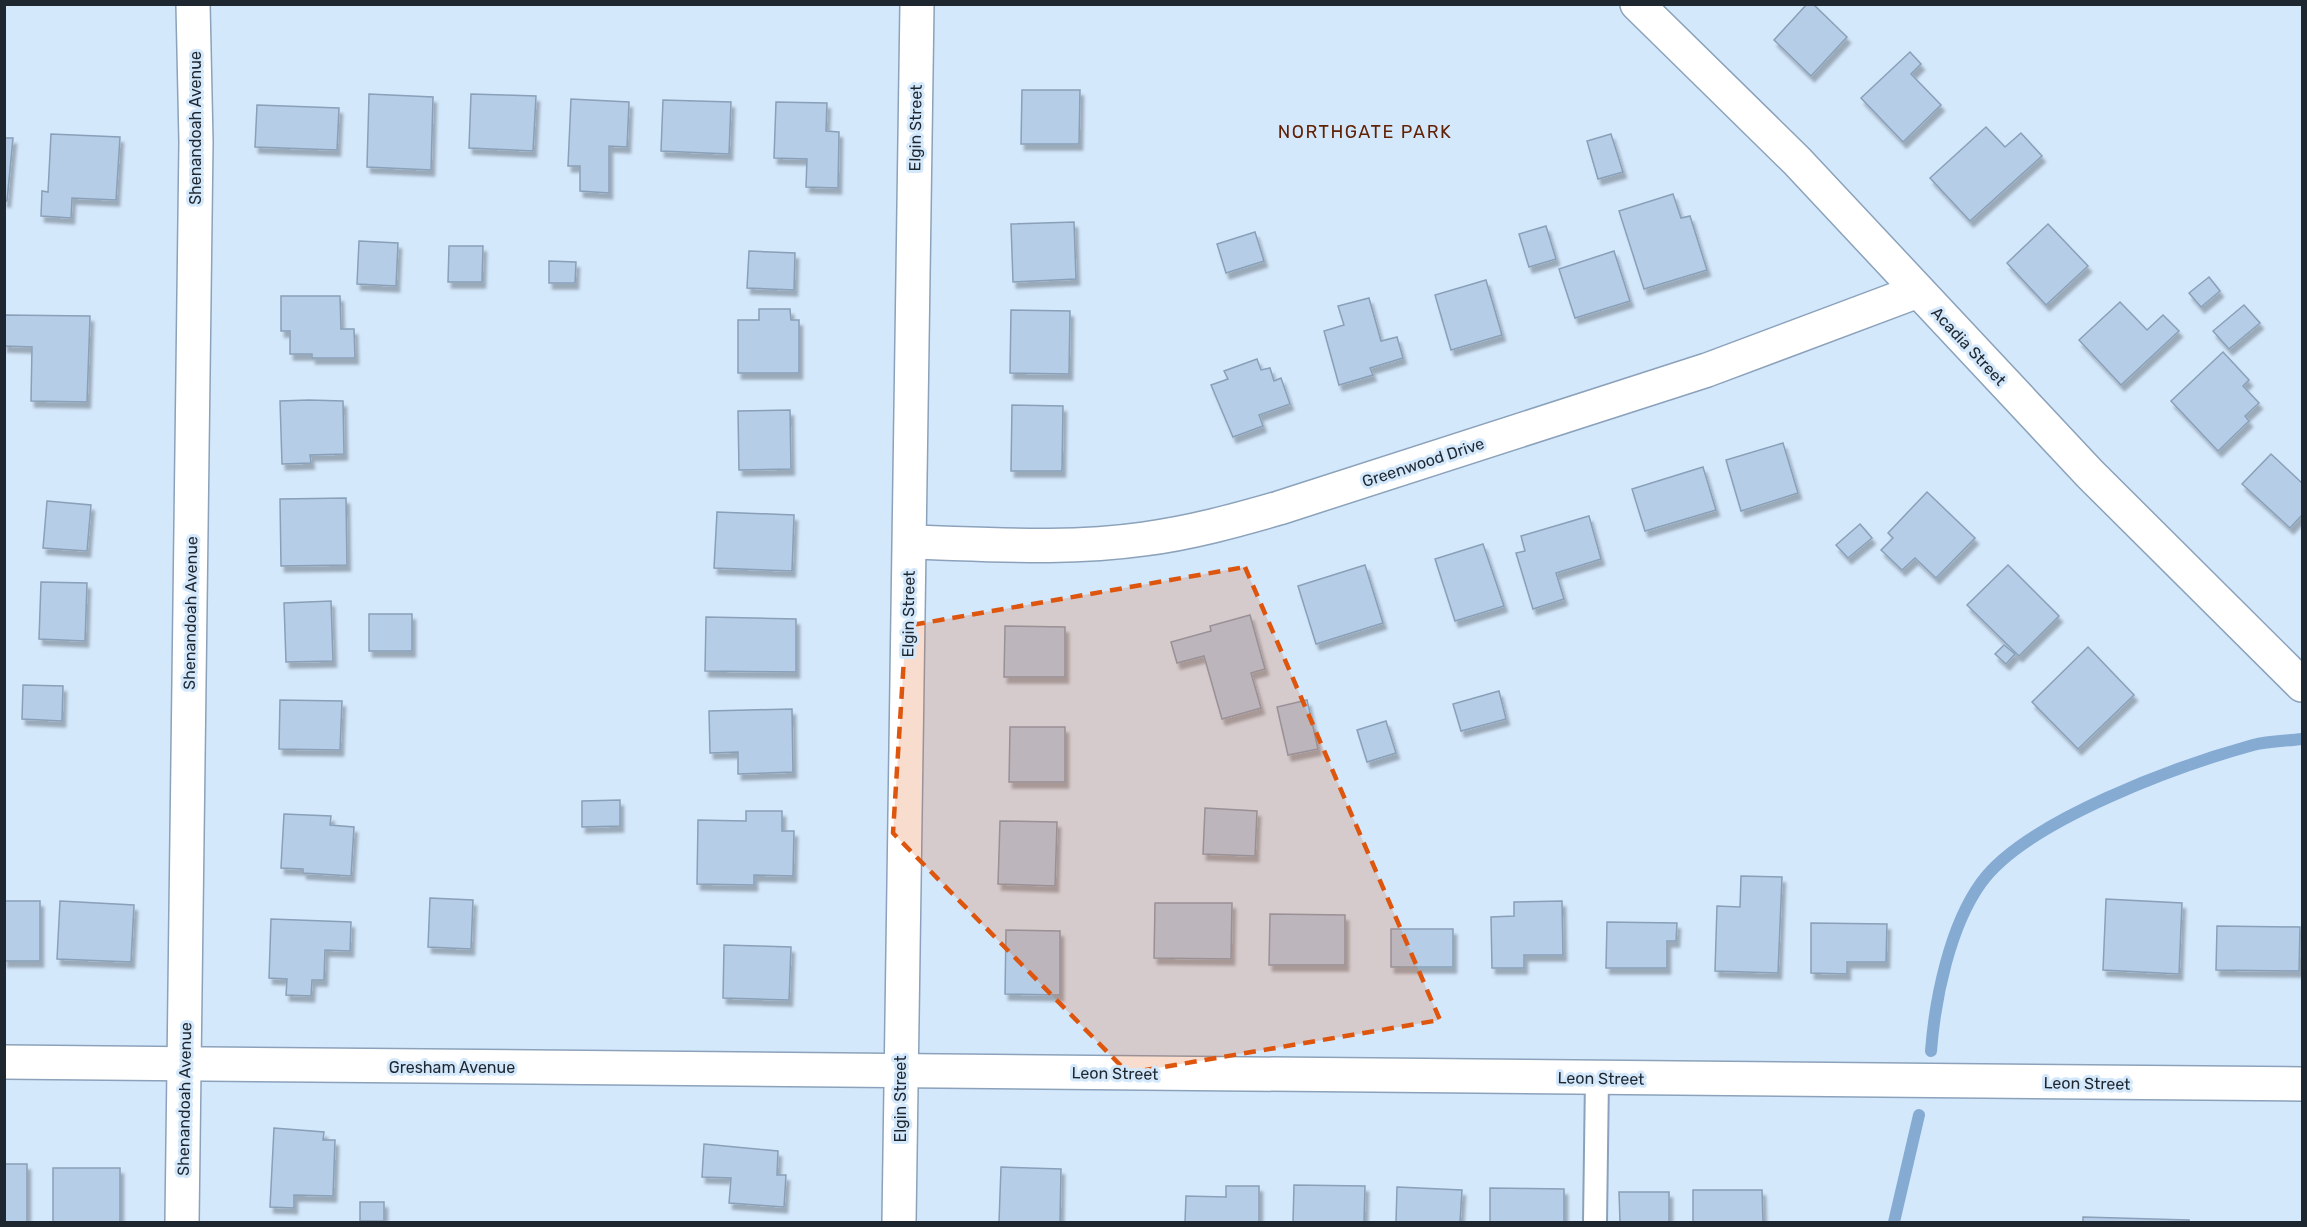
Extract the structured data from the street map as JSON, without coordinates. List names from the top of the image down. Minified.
{"streets":{"street":["Shenandoah Avenue","Elgin Street","Acadia Street","Greenwood Drive","Gresham Avenue","Leon Street"]},"crossings":[["Shenandoah Avenue","Gresham Avenue"],["Elgin Street","Greenwood Drive"],["Elgin Street","Gresham Avenue"],["Elgin Street","Leon Street"],["Acadia Street","Greenwood Drive"],["Gresham Avenue","Leon Street"]],"districts":["NORTHGATE PARK"]}
